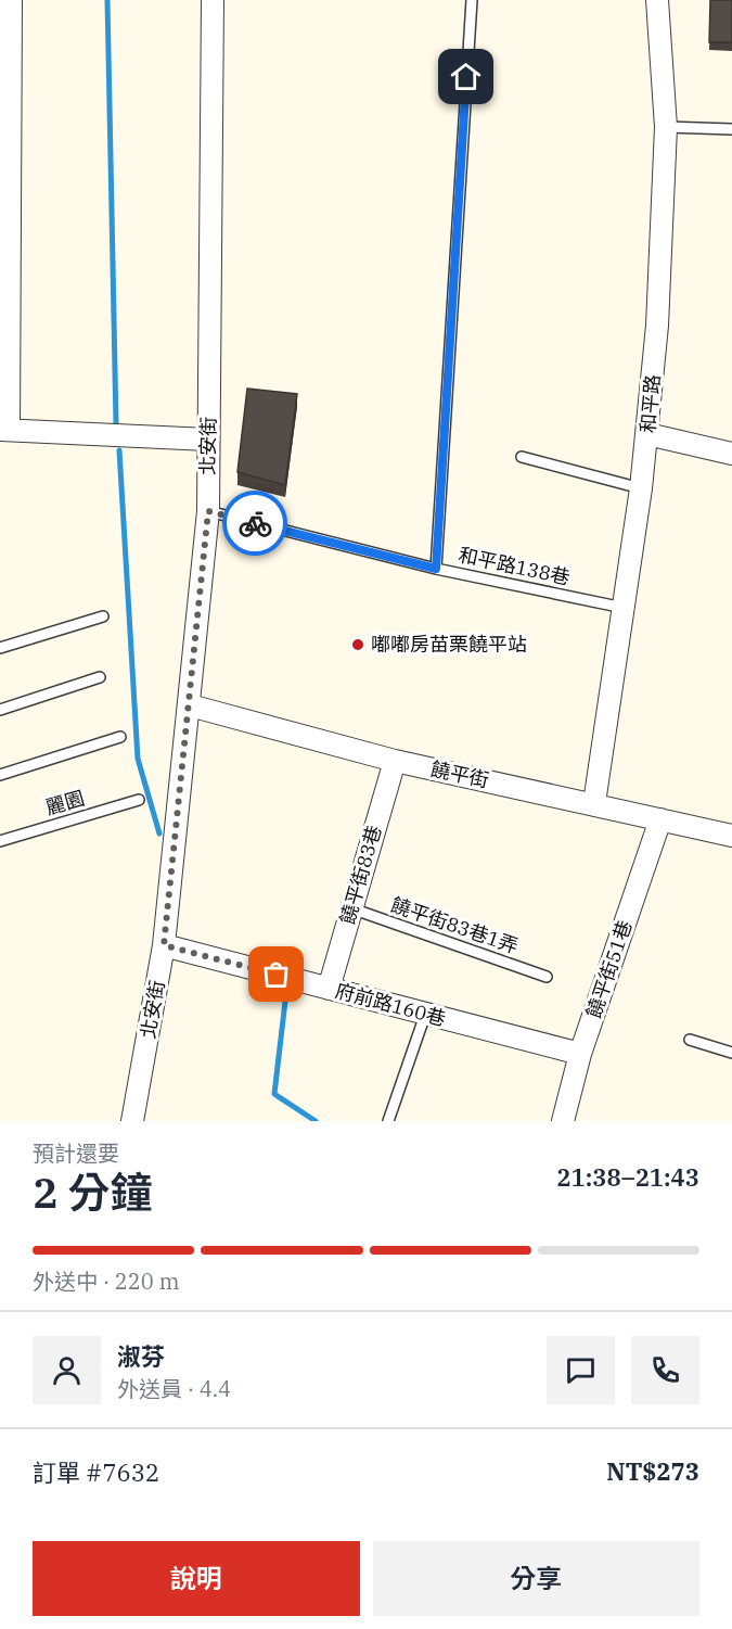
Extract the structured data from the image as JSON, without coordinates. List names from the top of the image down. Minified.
{"streets":{"street":["和平路","北安街","饒平街","饒平街83巷","饒平街51巷","府前路160巷"],"lane":["和平路138巷","麗園","饒平街83巷1弄"]},"crossings":[["和平路","和平路138巷"],["和平路","饒平街"],["北安街","和平路138巷"],["北安街","饒平街"],["北安街","府前路160巷"],["饒平街","饒平街83巷"],["饒平街","饒平街51巷"],["饒平街83巷","饒平街83巷1弄"],["饒平街83巷","府前路160巷"],["饒平街51巷","府前路160巷"]],"places":["嘟嘟房苗栗饒平站"],"page":{"heading":["2 分鐘","預計還要","21:38–21:43"],"panel":["淑芬","外送員 · 4.4","訂單 #7632","NT$273"],"bar":"外送中 · 220 m","buttons":["說明","分享"]}}
